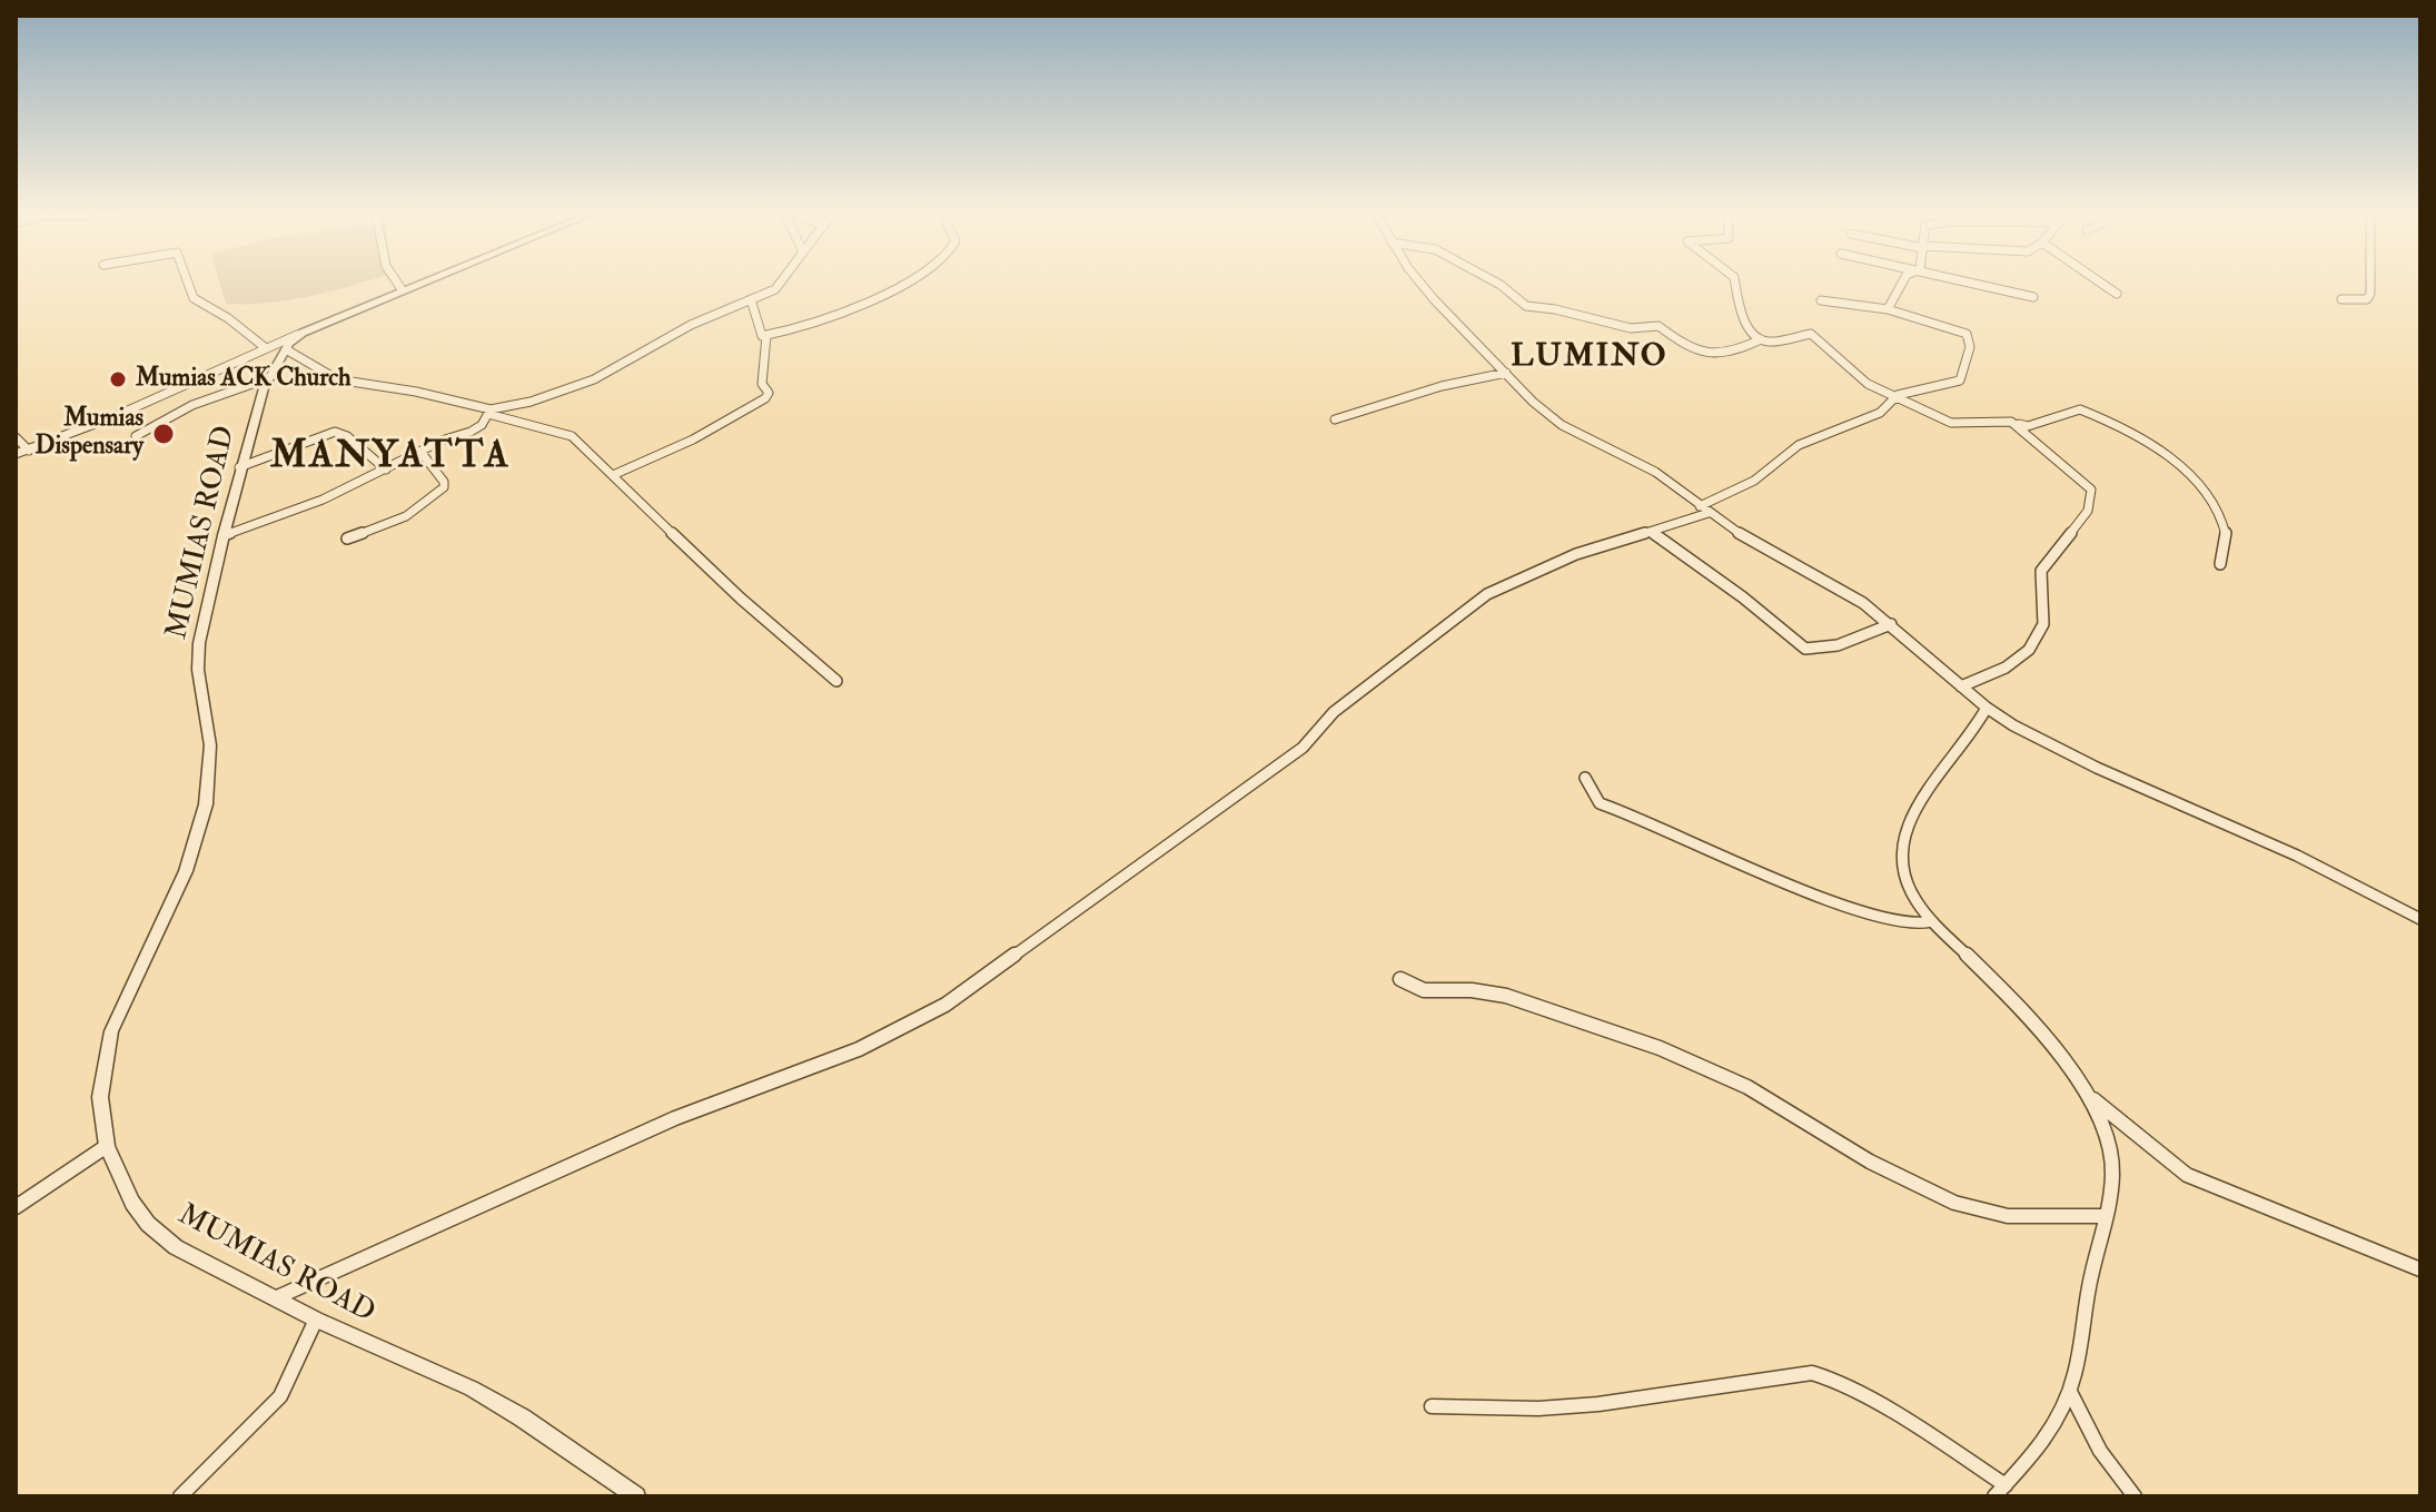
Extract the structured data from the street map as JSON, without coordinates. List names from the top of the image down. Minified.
{"streets":{"street":["MUMIAS ROAD"]},"districts":["LUMINO","MANYATTA"],"places":["Mumias ACK Church","Mumias Dispensary"]}
